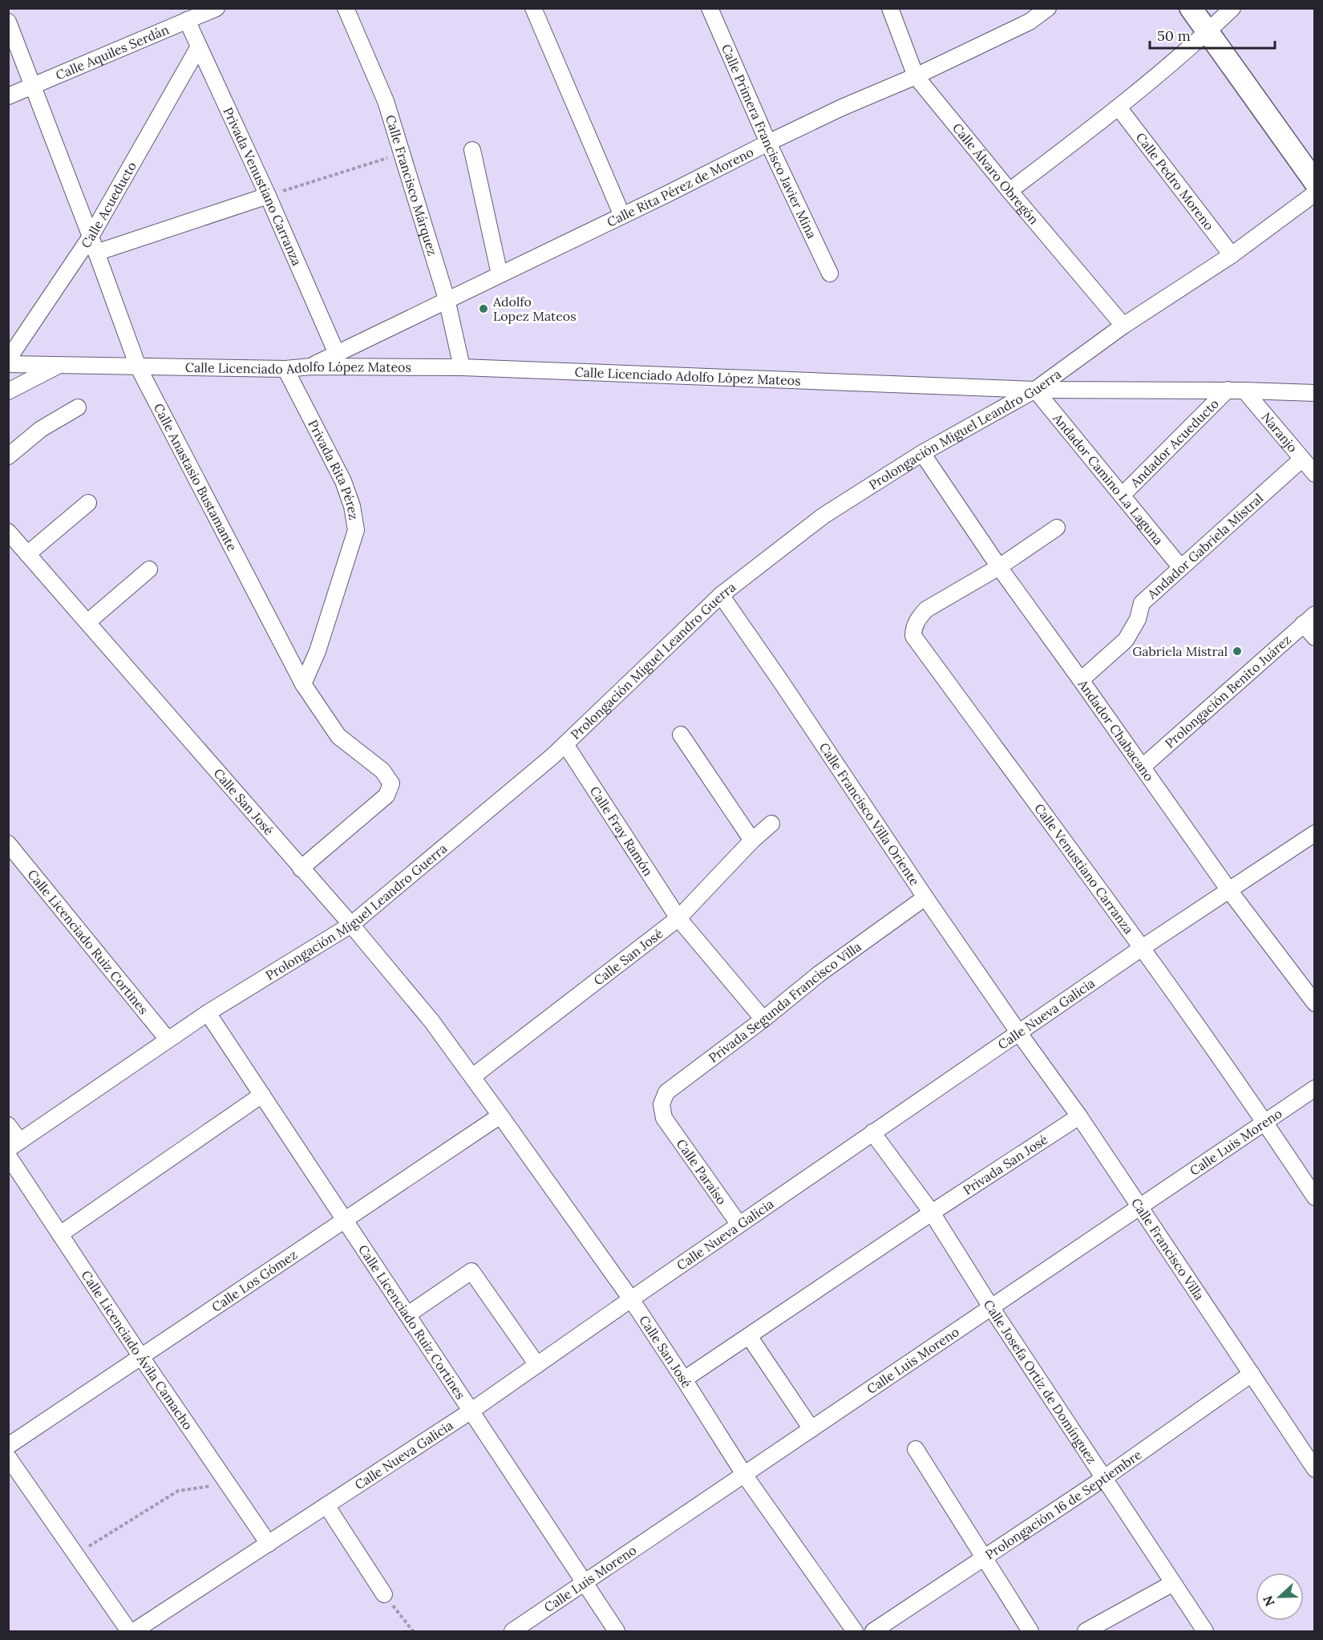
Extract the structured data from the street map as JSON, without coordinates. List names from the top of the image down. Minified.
{"streets":{"street":["Calle Aquiles Serdán","Calle Primera Francisco Javier Mina","Calle Álvaro Obregón","Calle Pedro Moreno","Calle Francisco Márquez","Privada Venustiano Carranza","Calle Rita Pérez de Moreno","Calle Acueducto","Calle Licenciado Adolfo López Mateos","Prolongación Miguel Leandro Guerra","Naranjo","Andador Acueducto","Privada Rita Pérez","Calle Anastasio Bustamante","Andador Camino La Laguna","Andador Gabriela Mistral","Prolongación Benito Juárez","Andador Chabacano","Calle San José","Calle Francisco Villa Oriente","Calle Fray Ramón","Calle Venustiano Carranza","Calle Licenciado Ruiz Cortines","Privada Segunda Francisco Villa","Calle Nueva Galicia","Calle Luis Moreno","Privada San José","Calle Paraíso","Calle Francisco Villa","Calle Los Gómez","Calle Licenciado Ávila Camacho","Calle Josefa Ortiz de Domínguez","Prolongación 16 de Septiembre"]},"crossings":[["Calle Aquiles Serdán","Privada Venustiano Carranza"],["Calle Aquiles Serdán","Calle Anastasio Bustamante"],["Calle Primera Francisco Javier Mina","Calle Rita Pérez de Moreno"],["Calle Álvaro Obregón","Calle Rita Pérez de Moreno"],["Calle Álvaro Obregón","Prolongación Miguel Leandro Guerra"],["Calle Pedro Moreno","Prolongación Miguel Leandro Guerra"],["Calle Francisco Márquez","Calle Rita Pérez de Moreno"],["Calle Francisco Márquez","Calle Licenciado Adolfo López Mateos"],["Privada Venustiano Carranza","Calle Rita Pérez de Moreno"],["Privada Venustiano Carranza","Calle Acueducto"],["Calle Rita Pérez de Moreno","Calle Licenciado Adolfo López Mateos"],["Calle Acueducto","Calle Anastasio Bustamante"],["Calle Licenciado Adolfo López Mateos","Prolongación Miguel Leandro Guerra"],["Calle Licenciado Adolfo López Mateos","Naranjo"],["Calle Licenciado Adolfo López Mateos","Andador Acueducto"],["Calle Licenciado Adolfo López Mateos","Privada Rita Pérez"],["Calle Licenciado Adolfo López Mateos","Calle Anastasio Bustamante"],["Calle Licenciado Adolfo López Mateos","Andador Camino La Laguna"],["Prolongación Miguel Leandro Guerra","Andador Camino La Laguna"],["Prolongación Miguel Leandro Guerra","Andador Chabacano"],["Prolongación Miguel Leandro Guerra","Calle San José"],["Prolongación Miguel Leandro Guerra","Calle Francisco Villa Oriente"],["Prolongación Miguel Leandro Guerra","Calle Fray Ramón"],["Prolongación Miguel Leandro Guerra","Calle Licenciado Ruiz Cortines"],["Naranjo","Andador Gabriela Mistral"],["Andador Acueducto","Andador Camino La Laguna"],["Privada Rita Pérez","Calle Anastasio Bustamante"],["Calle Anastasio Bustamante","Calle San José"],["Andador Camino La Laguna","Andador Gabriela Mistral"],["Andador Gabriela Mistral","Andador Chabacano"],["Prolongación Benito Juárez","Andador Chabacano"],["Andador Chabacano","Calle Venustiano Carranza"],["Andador Chabacano","Calle Nueva Galicia"],["Calle San José","Calle Fray Ramón"],["Calle San José","Calle Nueva Galicia"],["Calle San José","Calle Luis Moreno"],["Calle San José","Calle Los Gómez"],["Calle Francisco Villa Oriente","Privada Segunda Francisco Villa"],["Calle Francisco Villa Oriente","Calle Nueva Galicia"],["Calle Francisco Villa Oriente","Calle Francisco Villa"],["Calle Fray Ramón","Privada Segunda Francisco Villa"],["Calle Venustiano Carranza","Calle Nueva Galicia"],["Calle Venustiano Carranza","Calle Luis Moreno"],["Calle Licenciado Ruiz Cortines","Calle Nueva Galicia"],["Calle Licenciado Ruiz Cortines","Calle Luis Moreno"],["Calle Licenciado Ruiz Cortines","Calle Los Gómez"],["Privada Segunda Francisco Villa","Calle Paraíso"],["Calle Nueva Galicia","Calle Paraíso"],["Calle Nueva Galicia","Calle Francisco Villa"],["Calle Nueva Galicia","Calle Licenciado Ávila Camacho"],["Calle Nueva Galicia","Calle Josefa Ortiz de Domínguez"],["Calle Luis Moreno","Calle Francisco Villa"],["Calle Luis Moreno","Calle Josefa Ortiz de Domínguez"],["Privada San José","Calle Francisco Villa"],["Privada San José","Calle Josefa Ortiz de Domínguez"],["Calle Francisco Villa","Prolongación 16 de Septiembre"],["Calle Los Gómez","Calle Licenciado Ávila Camacho"],["Calle Josefa Ortiz de Domínguez","Prolongación 16 de Septiembre"]],"places":["Adolfo Lopez Mateos","Gabriela Mistral"],"scale_bar":"50 m","north":"left"}
